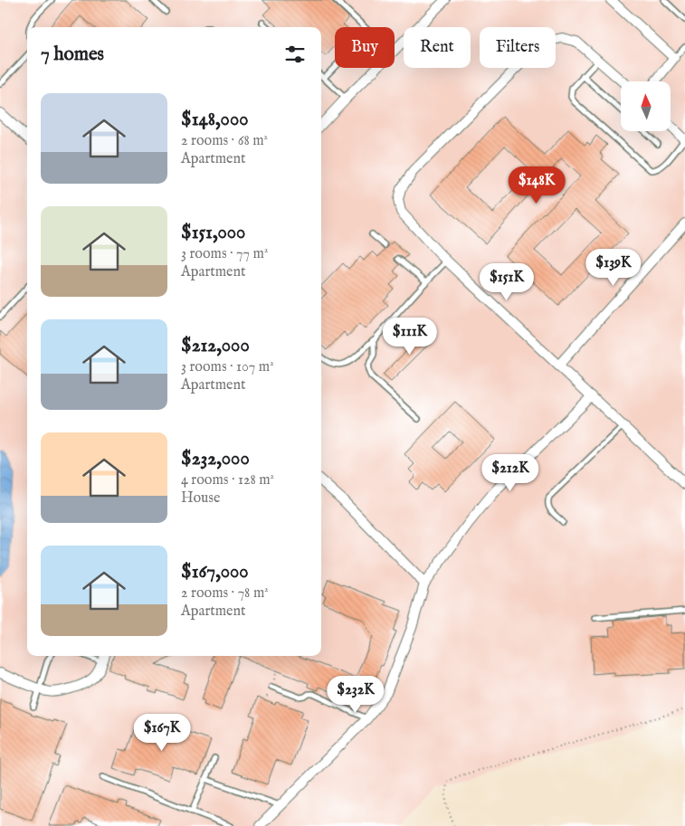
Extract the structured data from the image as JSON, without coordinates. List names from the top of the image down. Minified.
{"north":"top","page":{"chip":["Buy","Rent","Filters"],"heading":"7 homes","list":[{"name":"$148,000","note":"2 rooms · 68 m² · Apartment"},{"name":"$151,000","note":"3 rooms · 77 m² · Apartment"},{"name":"$212,000","note":"3 rooms · 107 m² · Apartment"},{"name":"$232,000","note":"4 rooms · 128 m² · House"},{"name":"$167,000","note":"2 rooms · 78 m² · Apartment"}],"price":["$148K","$139K","$151K","$111K","$212K","$232K","$167K"]}}
